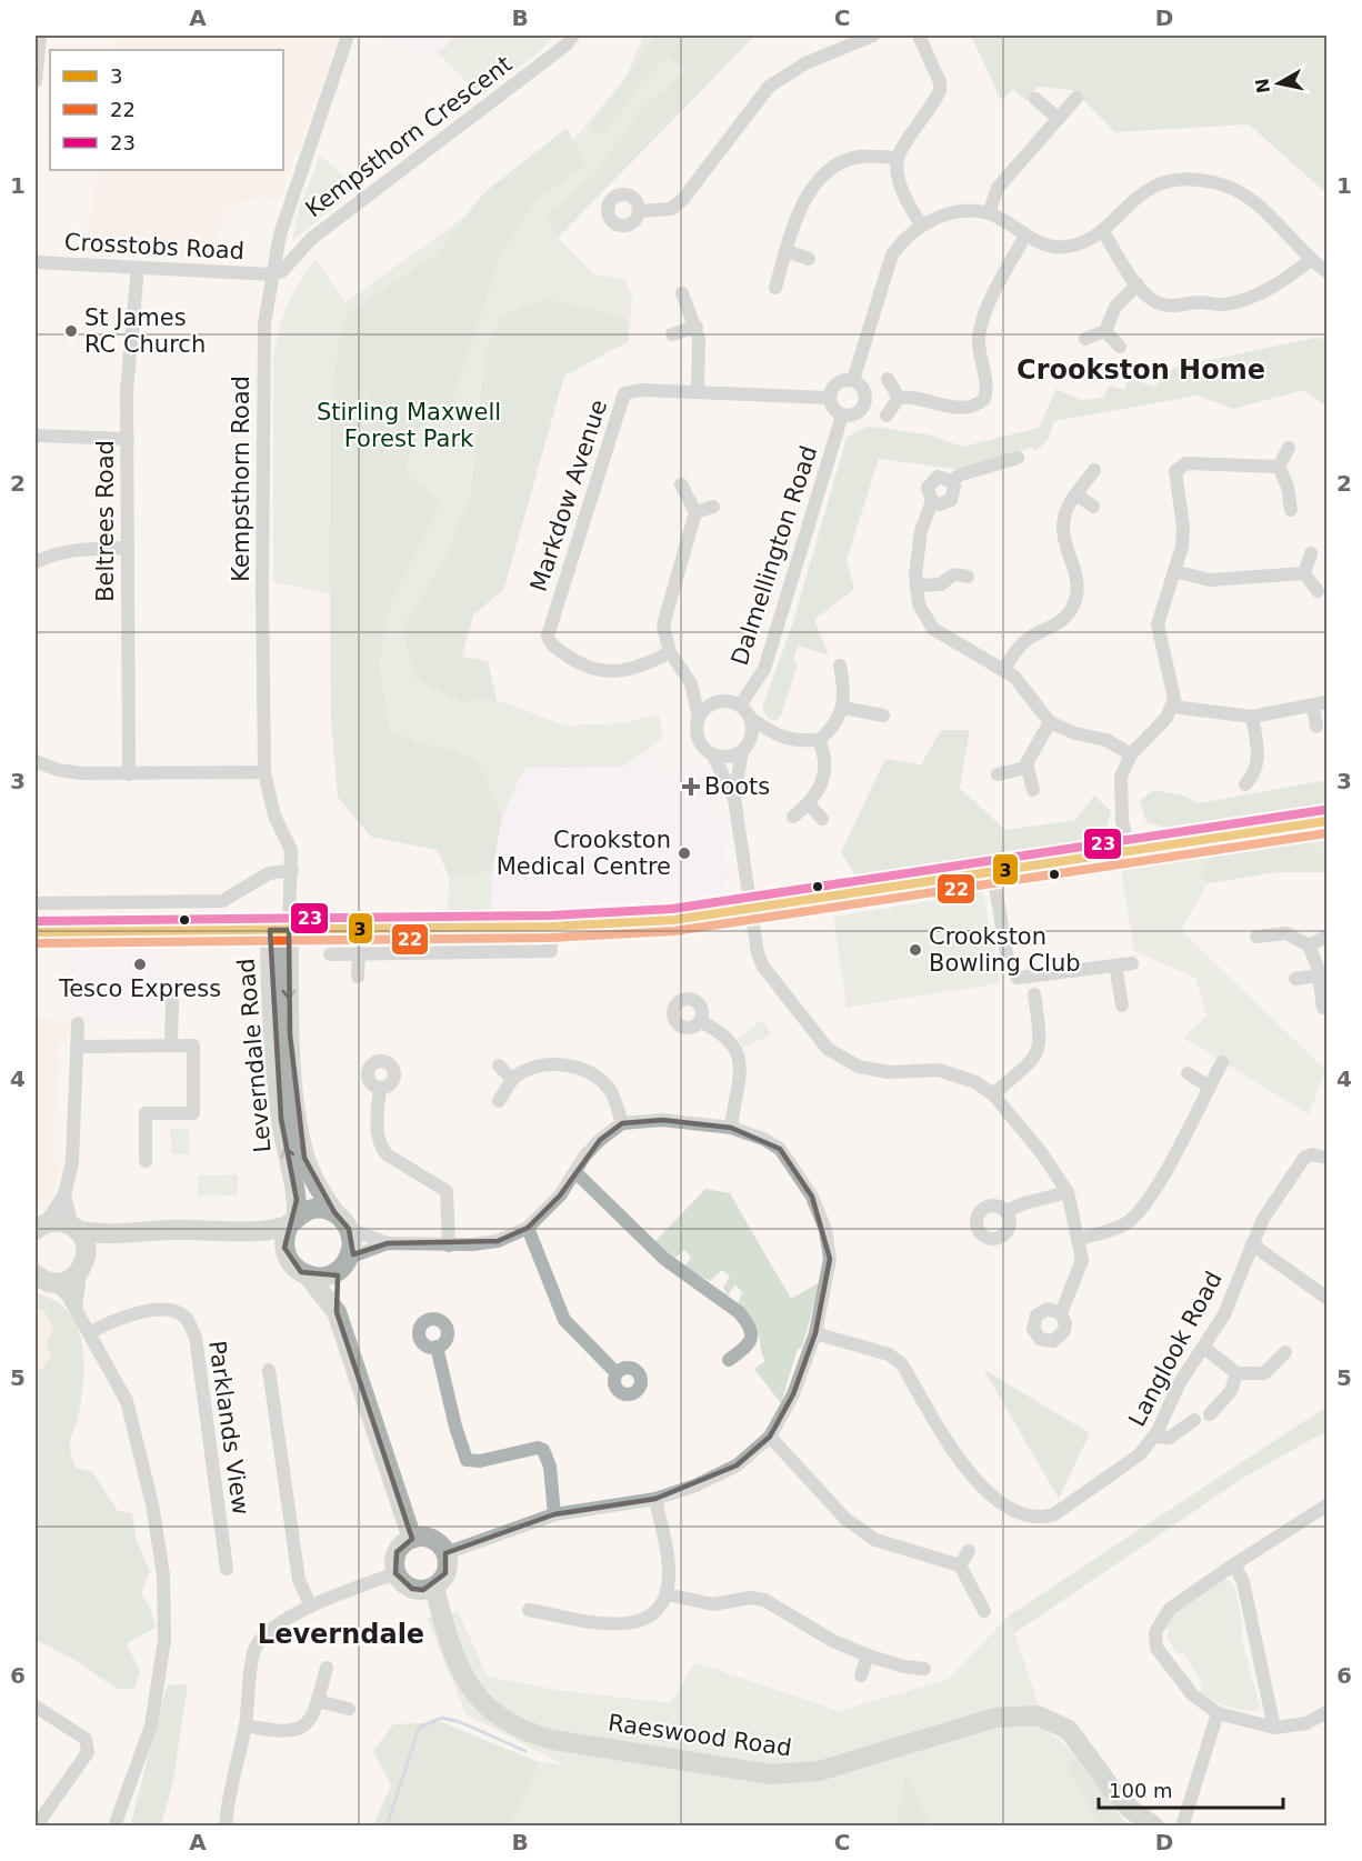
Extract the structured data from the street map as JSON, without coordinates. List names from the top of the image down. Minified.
{"streets":{"street":["Kempsthorn Crescent","Crosstobs Road","Kempsthorn Road","Markdow Avenue","Beltrees Road","Dalmellington Road","Leverndale Road","Langlook Road","Parklands View","Raeswood Road"]},"crossings":[["Kempsthorn Crescent","Crosstobs Road"],["Kempsthorn Crescent","Kempsthorn Road"],["Crosstobs Road","Kempsthorn Road"],["Crosstobs Road","Beltrees Road"],["Kempsthorn Road","Leverndale Road"],["Markdow Avenue","Dalmellington Road"]],"districts":["Crookston Home","Leverndale"],"parks":["Stirling Maxwell Forest Park"],"places":{"other":["St James RC Church","Crookston Medical Centre","Crookston Bowling Club","Tesco Express"],"health":["Boots"]},"lines":["transit line 23","transit line 3","transit line 22"],"legend":["3","22","23"],"scale_bar":"100 m","north":"left","grid":{"columns":["A","B","C","D"],"rows":["1","2","3","4","5","6"]}}
